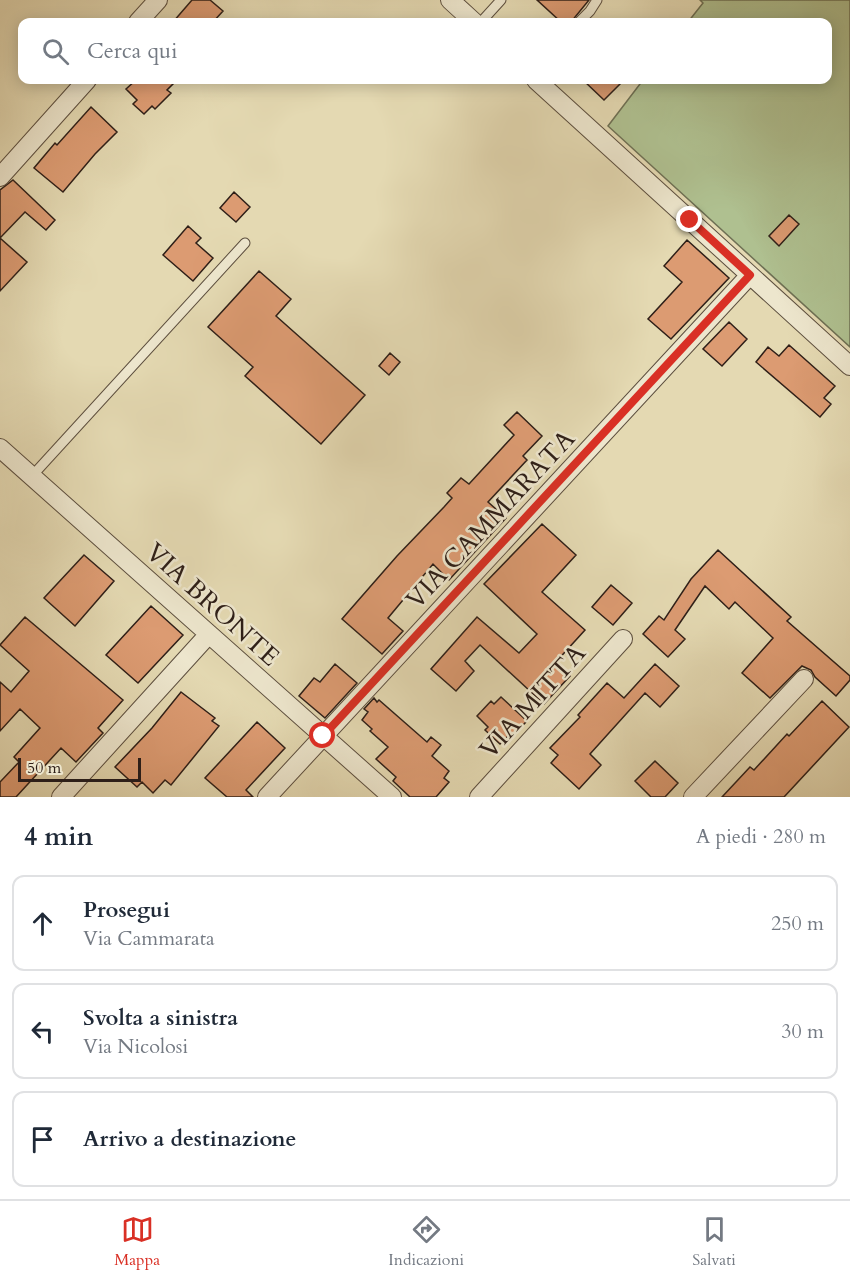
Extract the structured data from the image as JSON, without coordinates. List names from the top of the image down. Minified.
{"streets":{"street":["VIA CAMMARATA","VIA BRONTE","VIA MITTA"]},"crossings":[["VIA CAMMARATA","VIA BRONTE"]],"scale_bar":"50 m","page":{"search":"Cerca qui","scale":"50 m","heading":["4 min","A piedi · 280 m"],"list":[["Prosegui","Via Cammarata","250 m"],["Svolta a sinistra","Via Nicolosi","30 m"],"Arrivo a destinazione"],"nav":["Mappa","Indicazioni","Salvati"]}}
